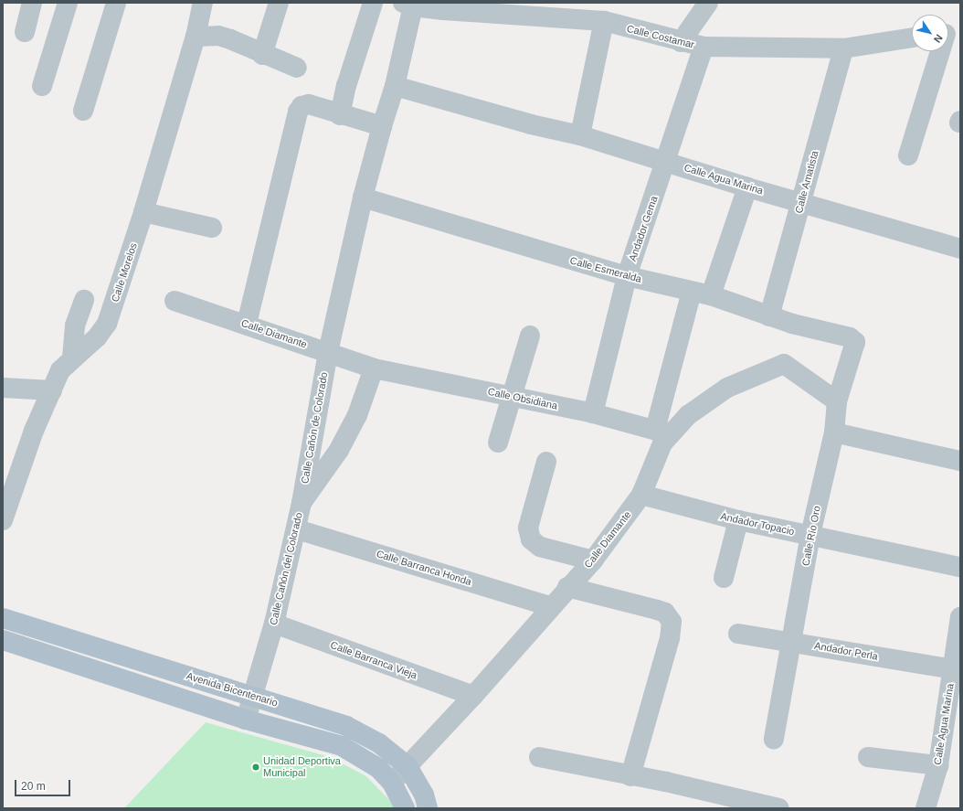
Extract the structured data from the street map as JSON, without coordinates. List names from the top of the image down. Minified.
{"streets":{"main road":["Avenida Bicentenario"],"street":["Calle Costamar","Calle Agua Marina","Calle Amatista","Andador Gema","Calle Esmeralda","Calle Morelos","Calle Diamante","Calle Obsidiana","Calle Cañón de Colorado","Andador Topacio","Calle Río Oro","Calle Barranca Honda","Calle Cañón del Colorado","Andador Perla","Calle Barranca Vieja"]},"crossings":[["Calle Costamar","Calle Amatista"],["Calle Costamar","Andador Gema"],["Calle Costamar","Calle Cañón de Colorado"],["Calle Agua Marina","Calle Amatista"],["Calle Agua Marina","Andador Gema"],["Calle Agua Marina","Calle Diamante"],["Calle Agua Marina","Calle Cañón de Colorado"],["Calle Agua Marina","Andador Perla"],["Calle Amatista","Calle Esmeralda"],["Andador Gema","Calle Esmeralda"],["Andador Gema","Calle Obsidiana"],["Calle Esmeralda","Calle Diamante"],["Calle Esmeralda","Calle Cañón de Colorado"],["Calle Esmeralda","Calle Río Oro"],["Calle Diamante","Calle Obsidiana"],["Calle Diamante","Calle Cañón de Colorado"],["Calle Diamante","Andador Topacio"],["Calle Diamante","Calle Río Oro"],["Calle Diamante","Calle Barranca Honda"],["Calle Diamante","Calle Cañón del Colorado"],["Calle Diamante","Calle Barranca Vieja"],["Calle Diamante","Avenida Bicentenario"],["Calle Obsidiana","Calle Cañón del Colorado"],["Calle Cañón de Colorado","Calle Cañón del Colorado"],["Andador Topacio","Calle Río Oro"],["Calle Río Oro","Andador Perla"],["Calle Barranca Honda","Calle Cañón del Colorado"],["Calle Cañón del Colorado","Calle Barranca Vieja"],["Calle Cañón del Colorado","Avenida Bicentenario"]],"places":["Unidad Deportiva Municipal"],"scale_bar":"20 m","north":"bottom right"}
